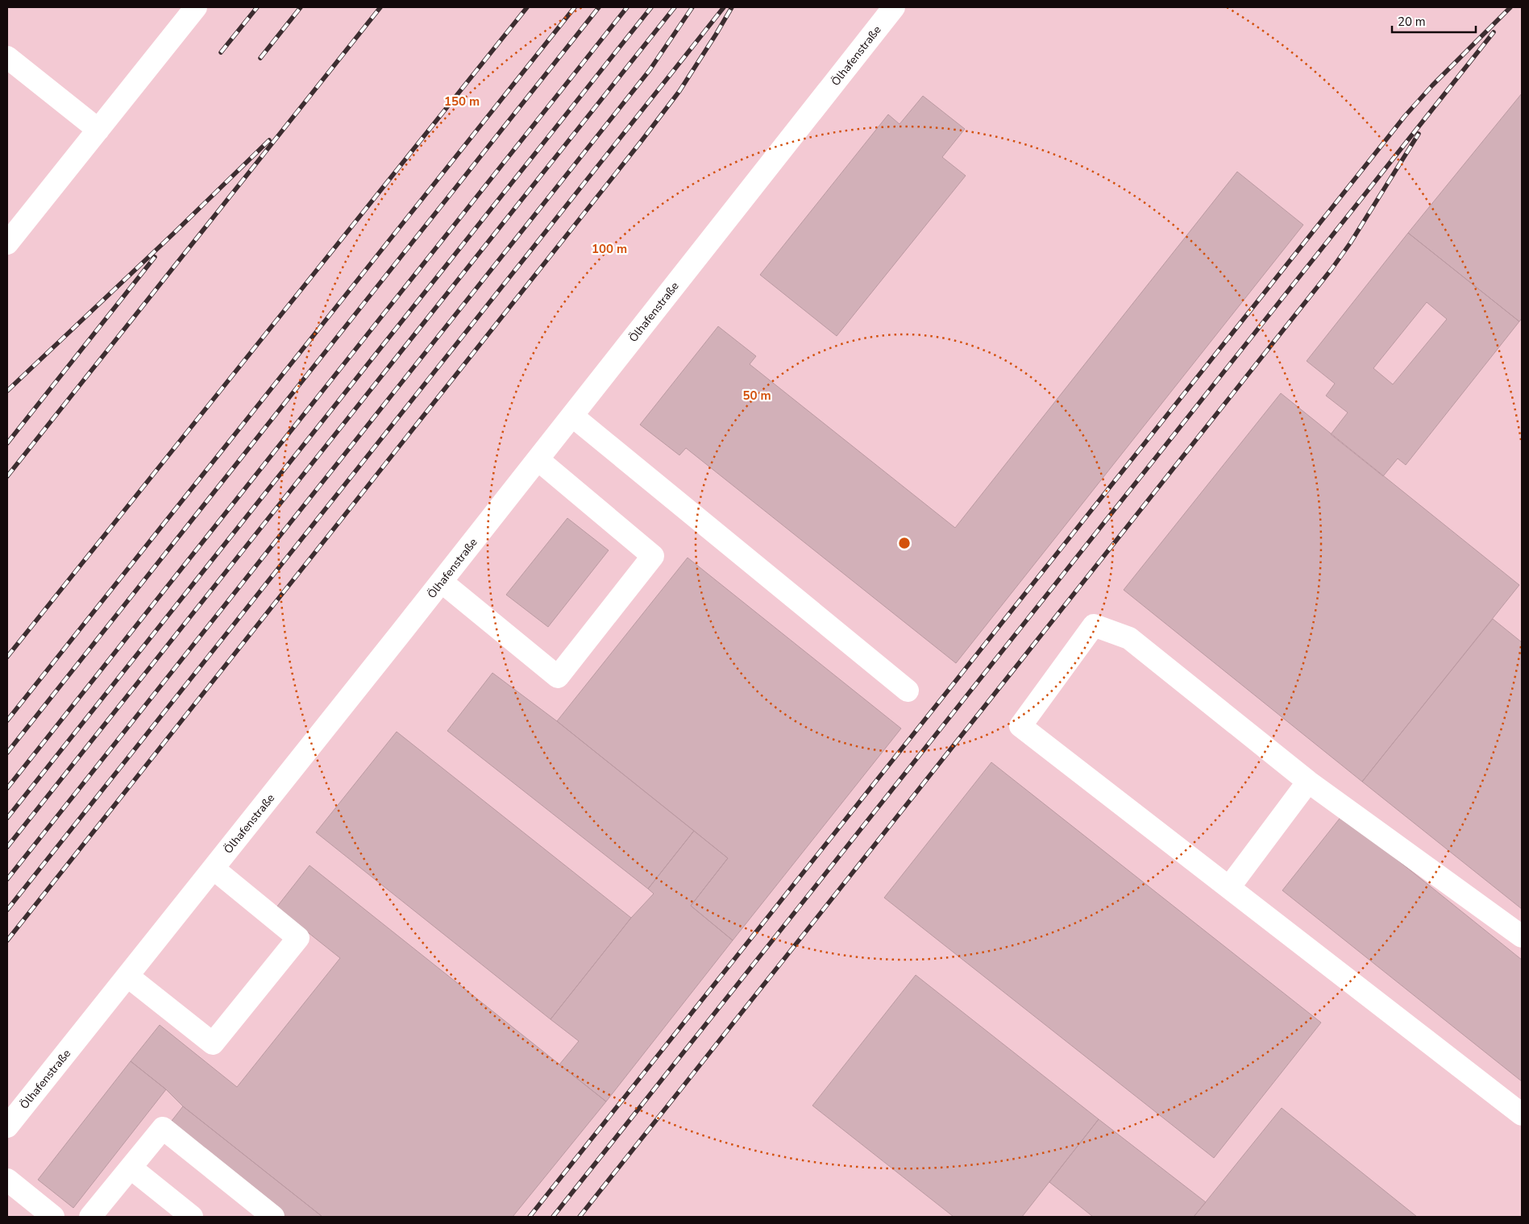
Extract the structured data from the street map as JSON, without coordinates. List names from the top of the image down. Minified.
{"streets":{"street":["Ölhafenstraße"]},"scale_bar":"20 m","rings":["150 m","100 m","50 m"]}
